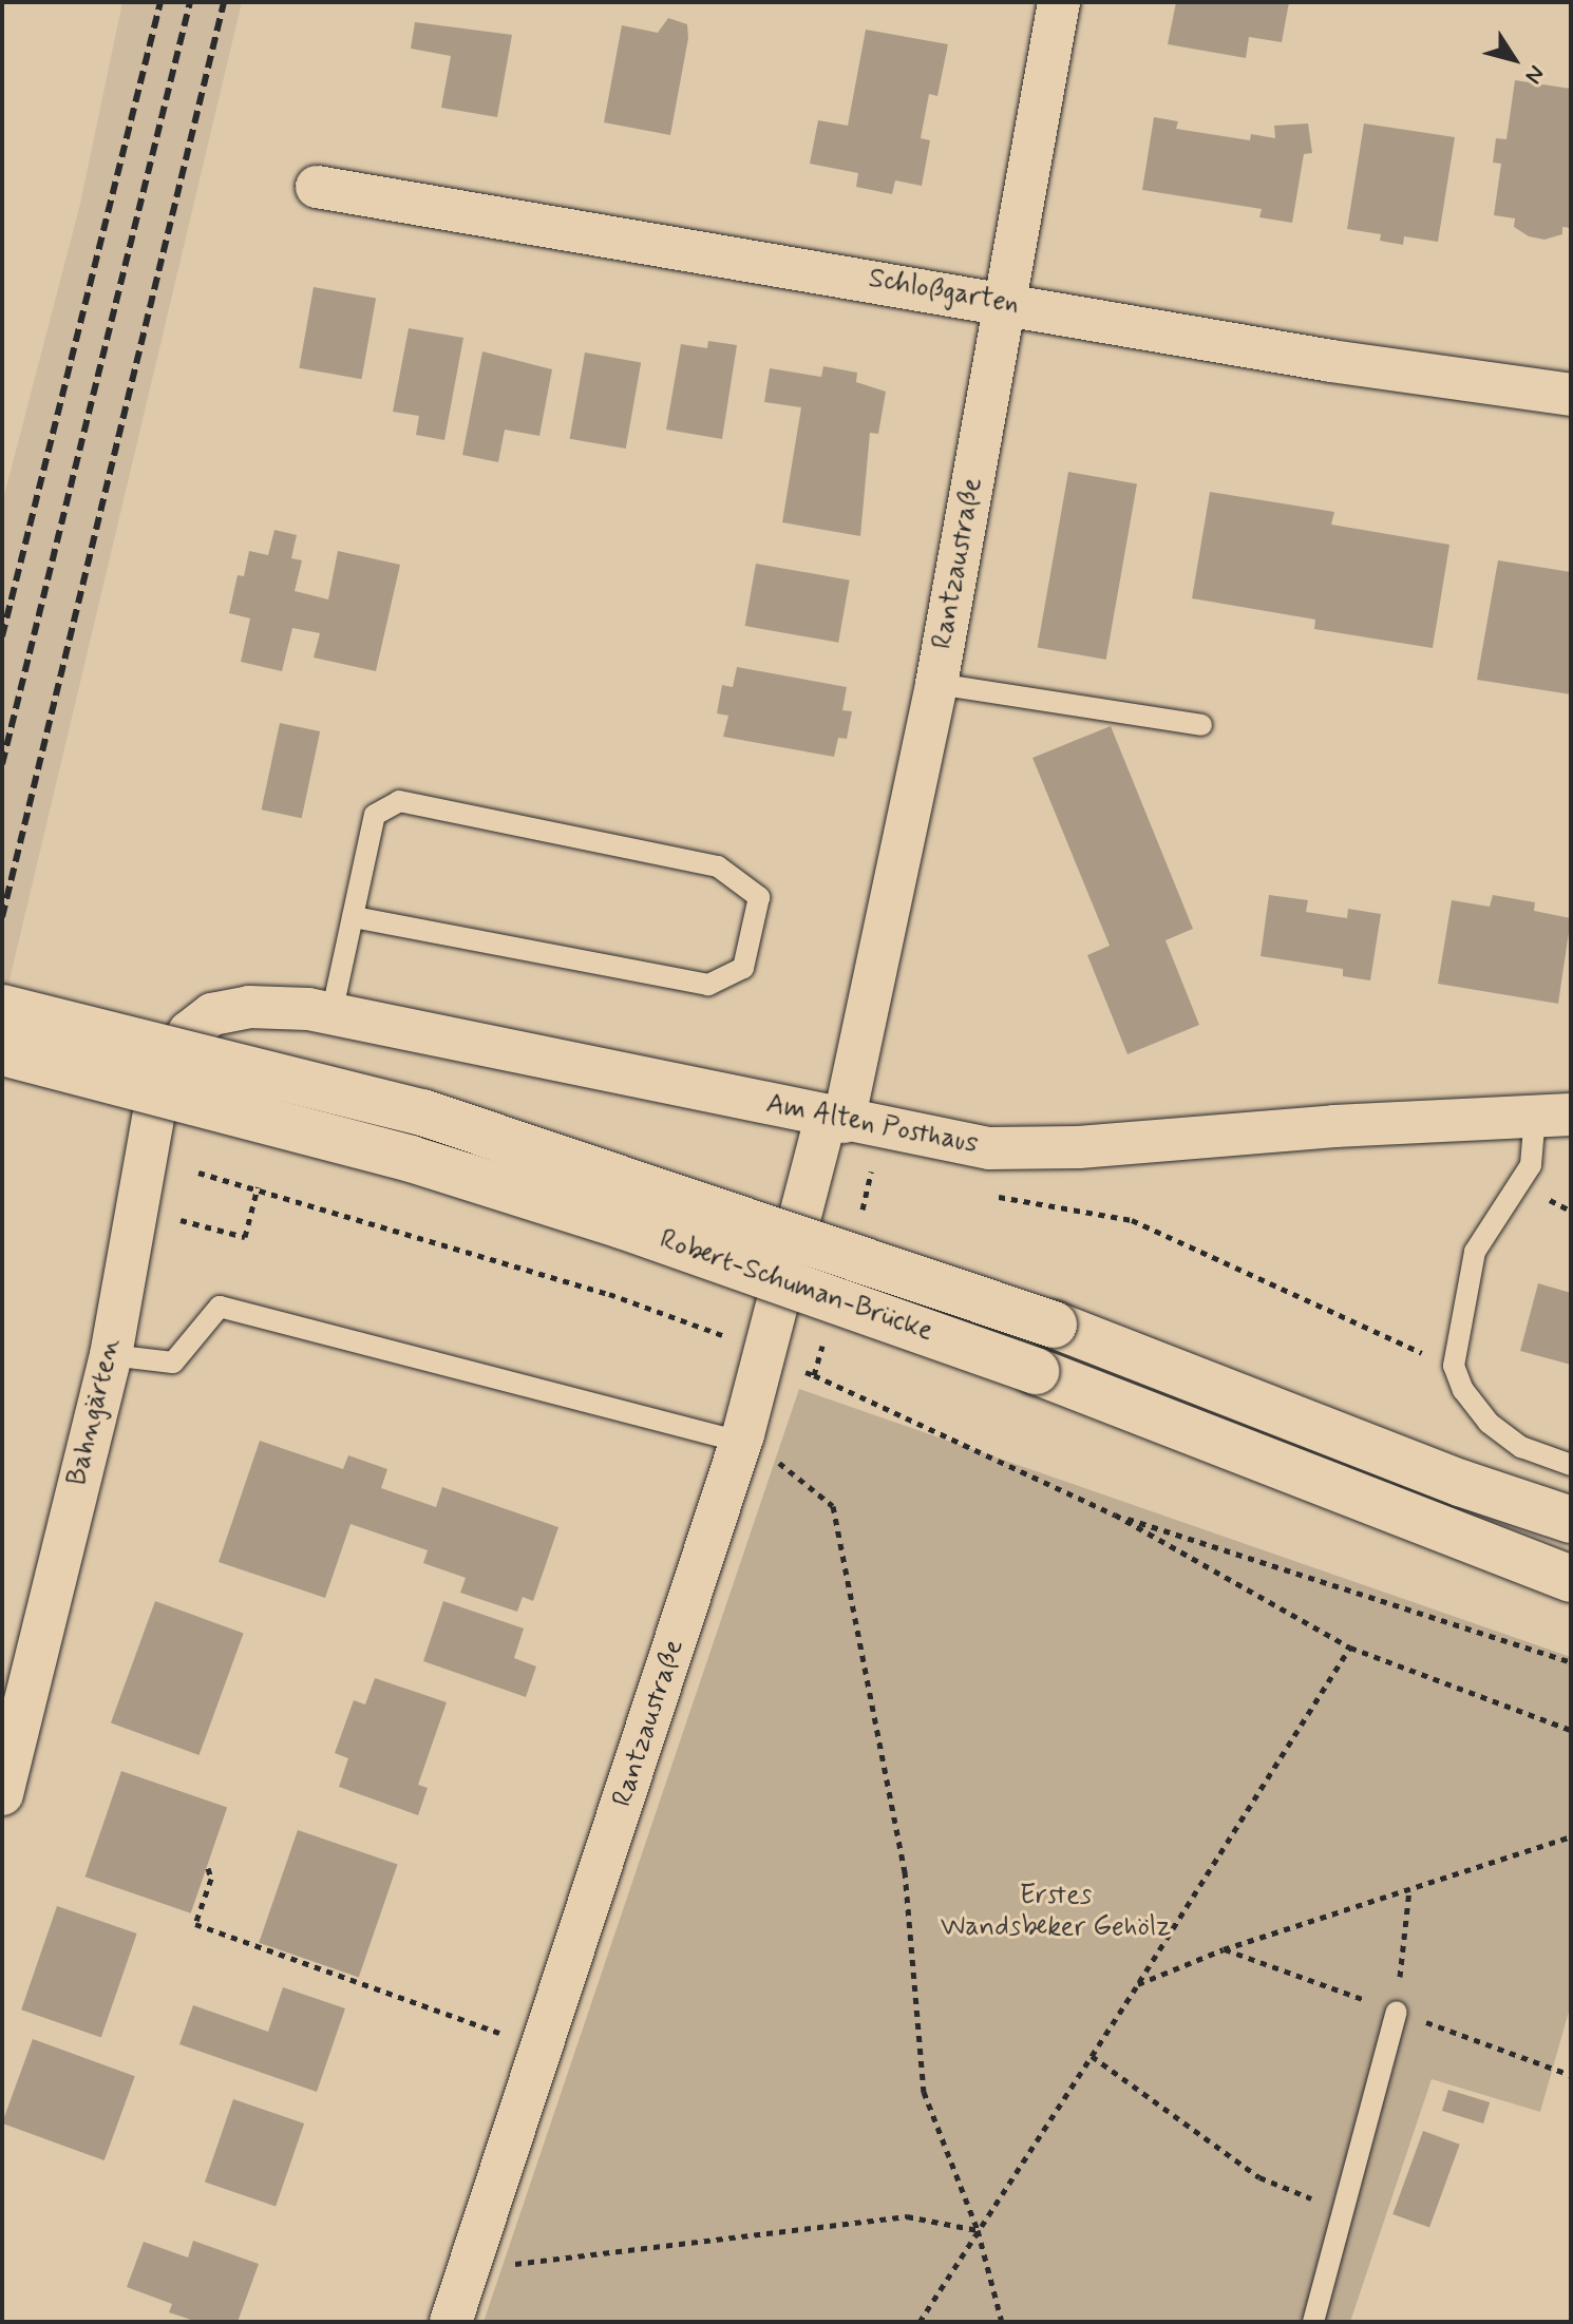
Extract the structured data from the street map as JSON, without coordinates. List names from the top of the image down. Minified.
{"streets":{"main road":["Robert-Schuman-Brücke"],"street":["Schloßgarten","Rantzaustraße","Am Alten Posthaus","Bahngärten"]},"crossings":[["Schloßgarten","Rantzaustraße"],["Rantzaustraße","Am Alten Posthaus"],["Am Alten Posthaus","Bahngärten"]],"parks":["Erstes Wandsbeker Gehölz"],"north":"bottom right"}
